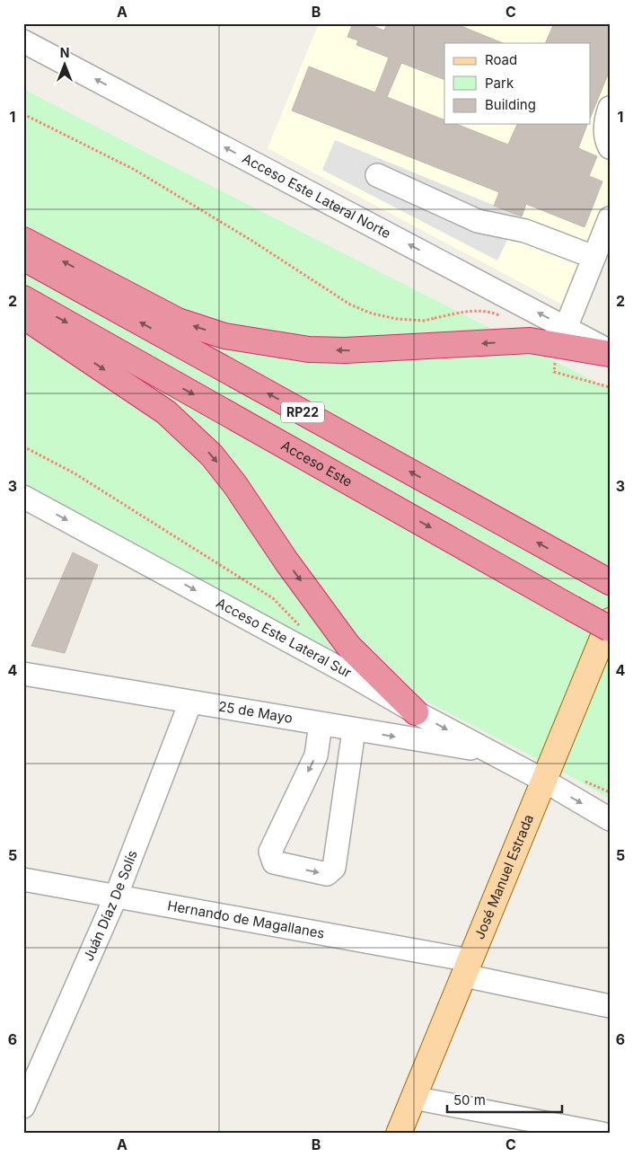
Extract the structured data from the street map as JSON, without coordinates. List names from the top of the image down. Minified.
{"streets":{"highway":["RP22","Acceso Este"],"main road":["José Manuel Estrada"],"street":["Acceso Este Lateral Norte","Acceso Este Lateral Sur","25 de Mayo","Juán Díaz De Solís","Hernando de Magallanes"]},"crossings":[["Acceso Este Lateral Sur","25 de Mayo"],["Acceso Este Lateral Sur","José Manuel Estrada"],["25 de Mayo","Juán Díaz De Solís"],["José Manuel Estrada","Hernando de Magallanes"],["Juán Díaz De Solís","Hernando de Magallanes"]],"one_way":["Acceso Este Lateral Sur"],"legend":["Road","Park","Building"],"scale_bar":"50 m","north":"top","grid":{"columns":["A","B","C"],"rows":["1","2","3","4","5","6"]}}
